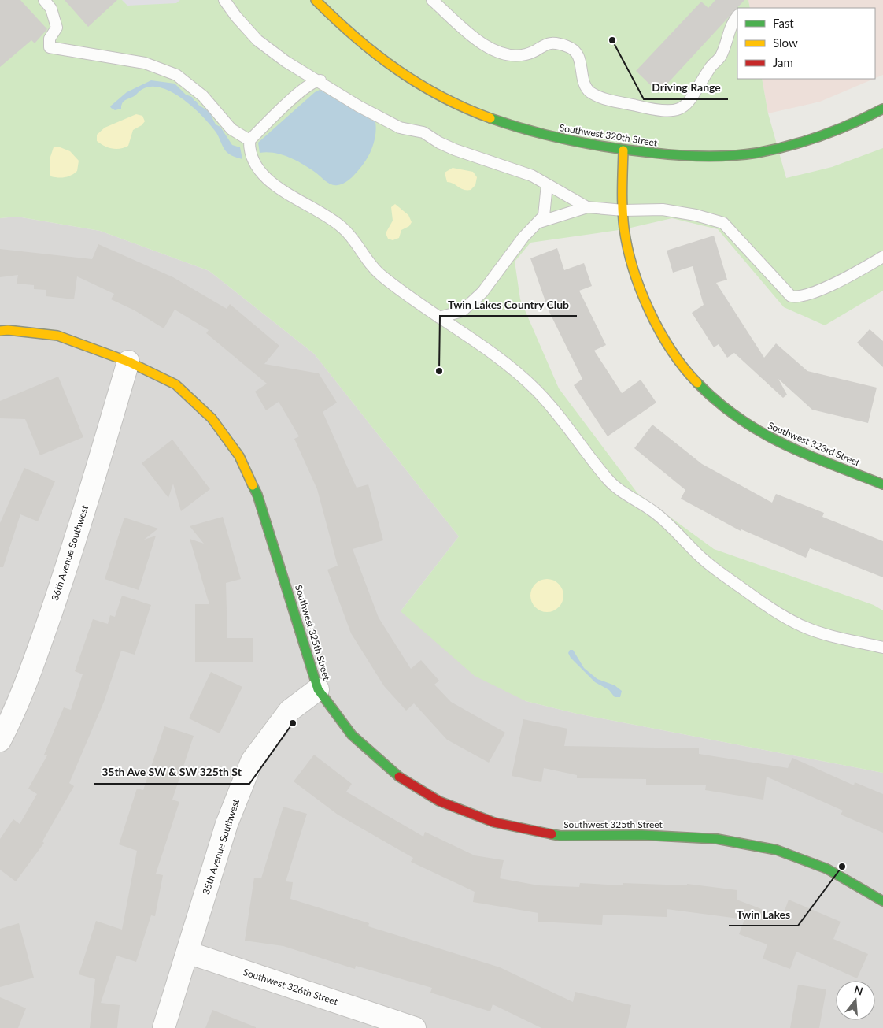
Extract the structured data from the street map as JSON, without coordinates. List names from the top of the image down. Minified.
{"streets":{"street":["Southwest 320th Street","Southwest 323rd Street","36th Avenue Southwest","Southwest 325th Street","35th Avenue Southwest","Southwest 326th Street"]},"crossings":[["Southwest 320th Street","Southwest 323rd Street"],["36th Avenue Southwest","Southwest 325th Street"],["Southwest 325th Street","35th Avenue Southwest"],["35th Avenue Southwest","Southwest 326th Street"]],"places":["Driving Range","Twin Lakes Country Club","35th Ave SW & SW 325th St","Twin Lakes"],"legend":["Fast","Slow","Jam"],"north":"top"}
